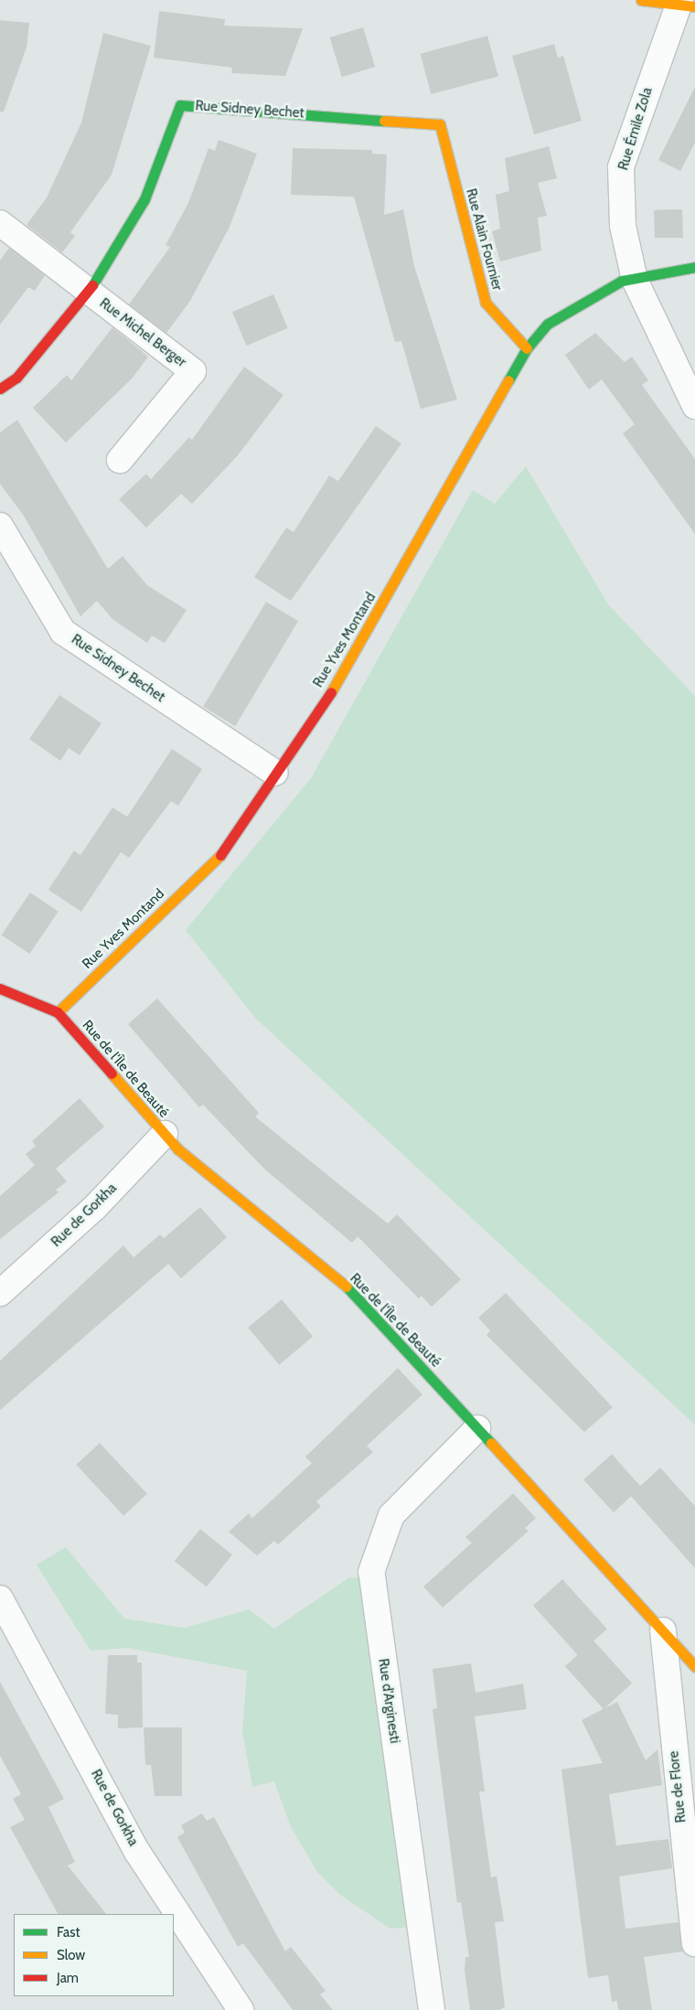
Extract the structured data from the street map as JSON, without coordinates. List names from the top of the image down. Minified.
{"streets":{"street":["Rue Sidney Bechet","Rue Émile Zola","Rue Alain Fournier","Rue Michel Berger","Rue Yves Montand","Rue de l'Île de Beauté","Rue de Gorkha","Rue d'Arginesti","Rue de Flore"]},"crossings":[["Rue Sidney Bechet","Rue Alain Fournier"],["Rue Sidney Bechet","Rue Michel Berger"],["Rue Sidney Bechet","Rue Yves Montand"],["Rue Émile Zola","Rue Yves Montand"],["Rue Alain Fournier","Rue Yves Montand"],["Rue Yves Montand","Rue de l'Île de Beauté"],["Rue de l'Île de Beauté","Rue de Gorkha"],["Rue de l'Île de Beauté","Rue d'Arginesti"],["Rue de l'Île de Beauté","Rue de Flore"]],"legend":["Fast","Slow","Jam"]}
